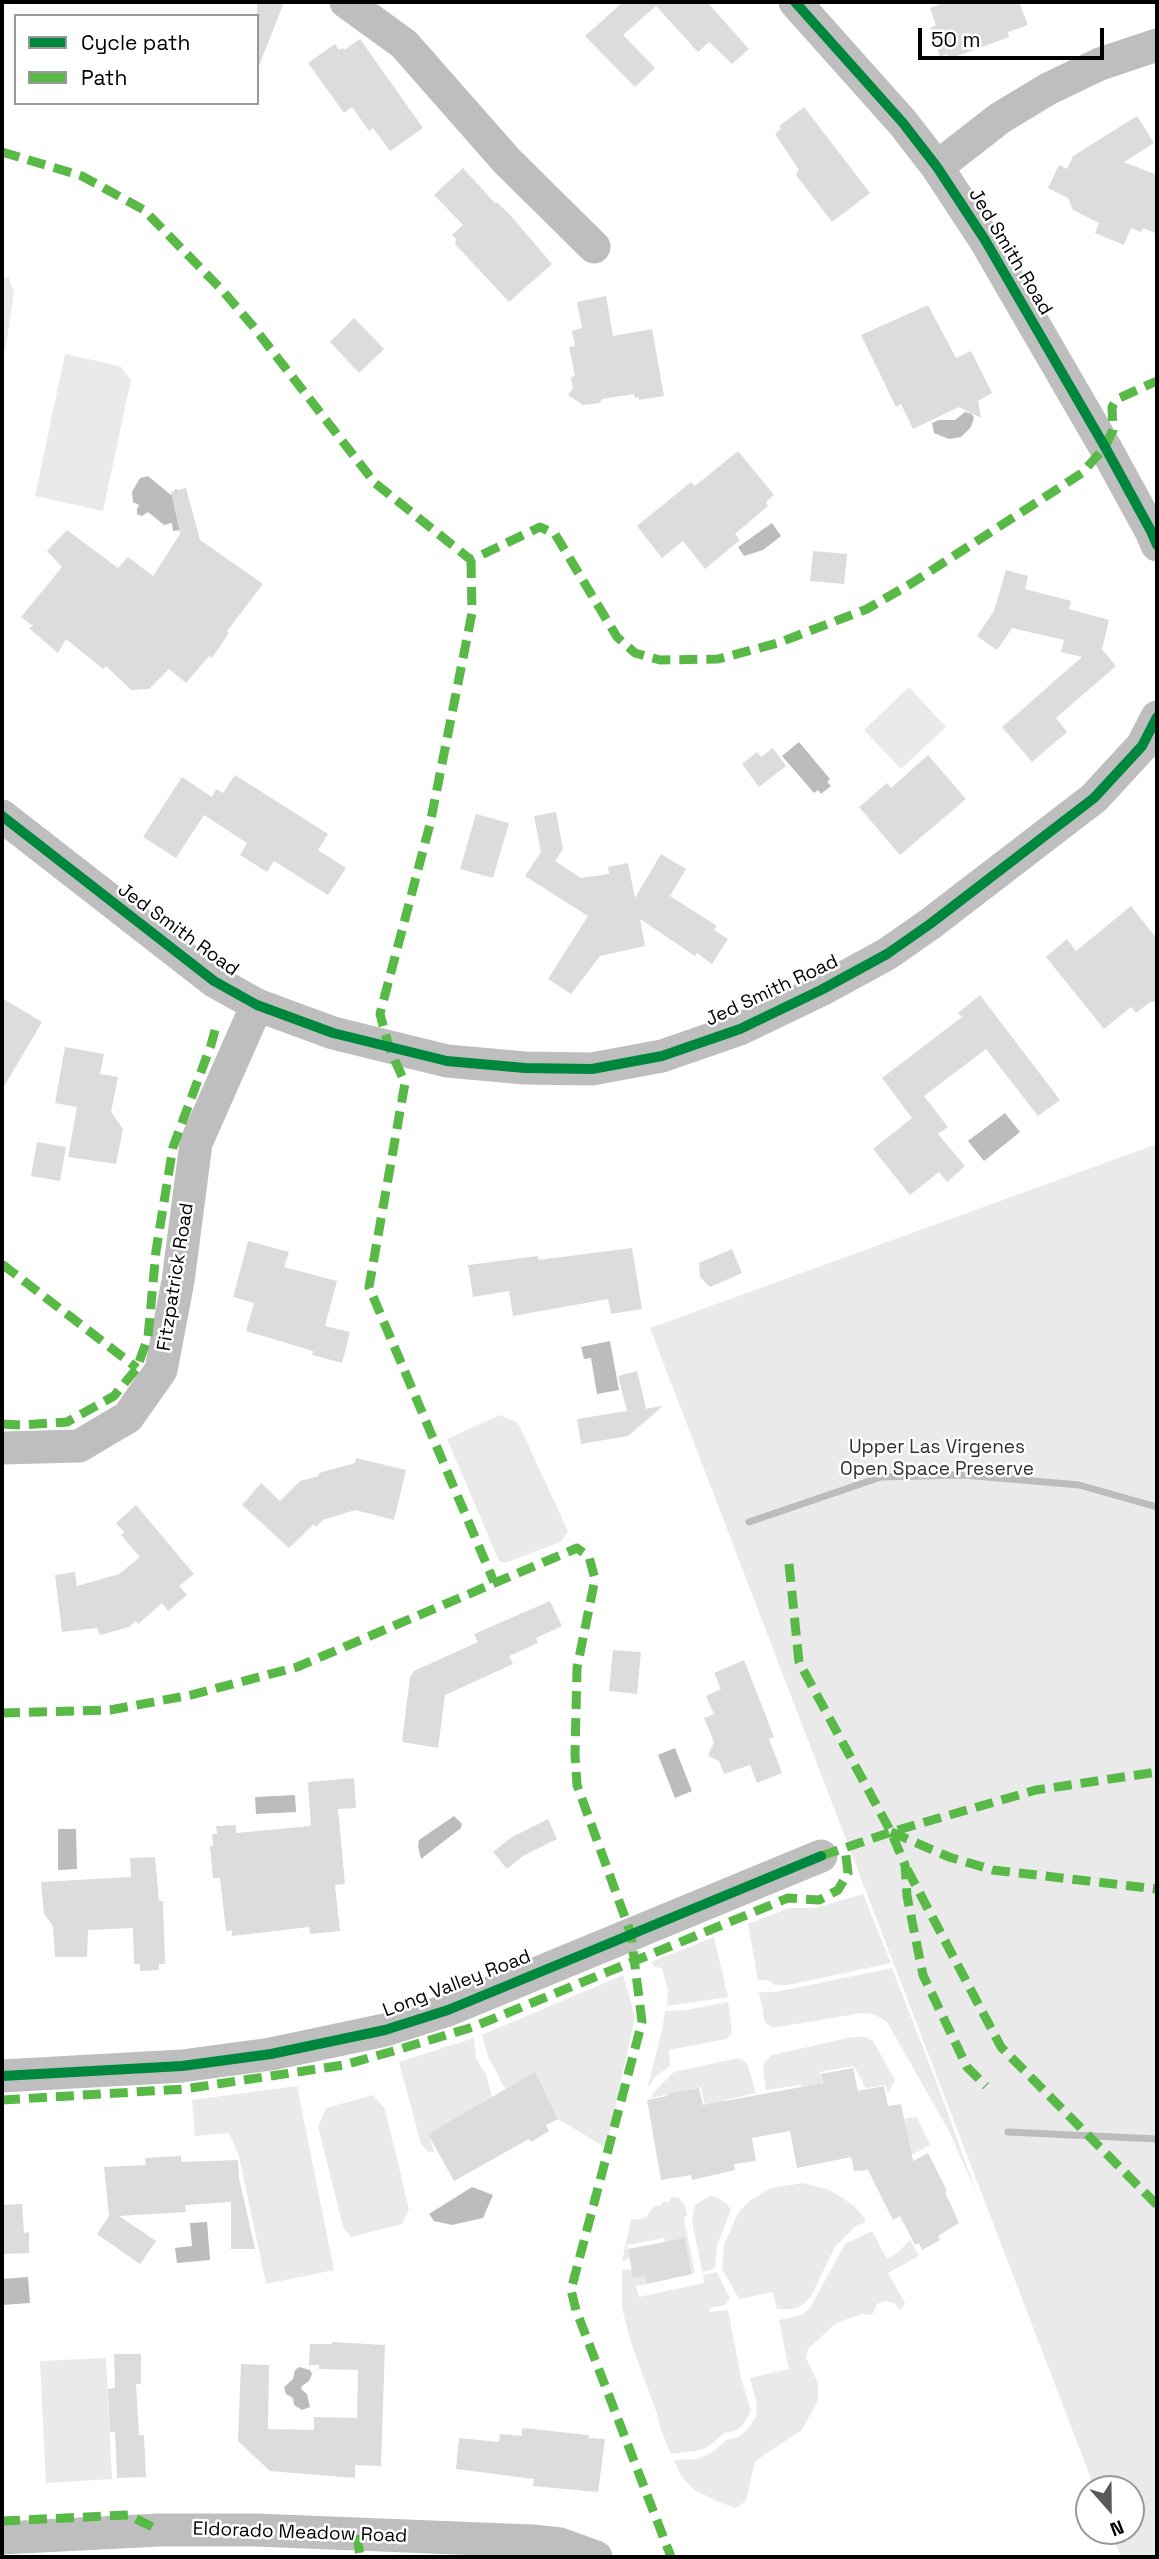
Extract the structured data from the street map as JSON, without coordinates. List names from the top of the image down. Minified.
{"streets":{"street":["Jed Smith Road","Fitzpatrick Road","Long Valley Road","Eldorado Meadow Road"]},"crossings":[["Jed Smith Road","Fitzpatrick Road"]],"parks":["Upper Las Virgenes Open Space Preserve"],"legend":["Cycle path","Path"],"scale_bar":"50 m","north":"bottom"}
